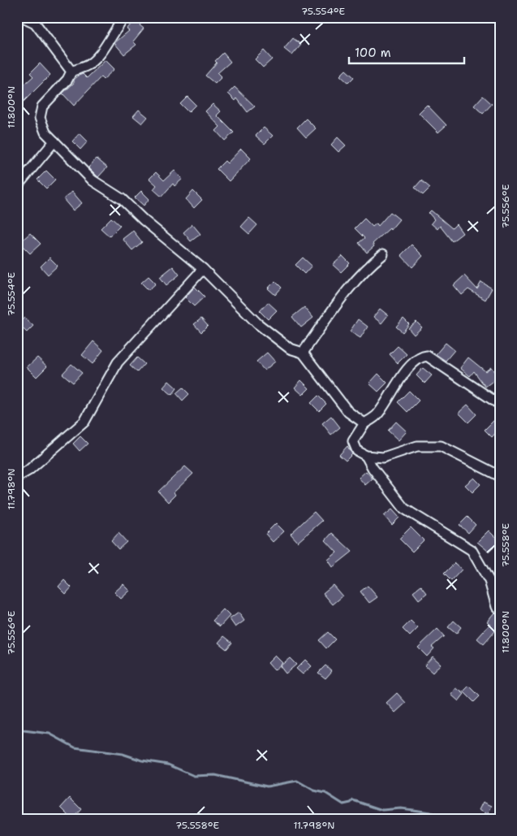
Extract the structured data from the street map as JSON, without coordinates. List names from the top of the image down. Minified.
{"scale_bar":"100 m","coordinates":["75.554°E","11.800°N","75.556°E","11.798°N","75.558°E"]}
